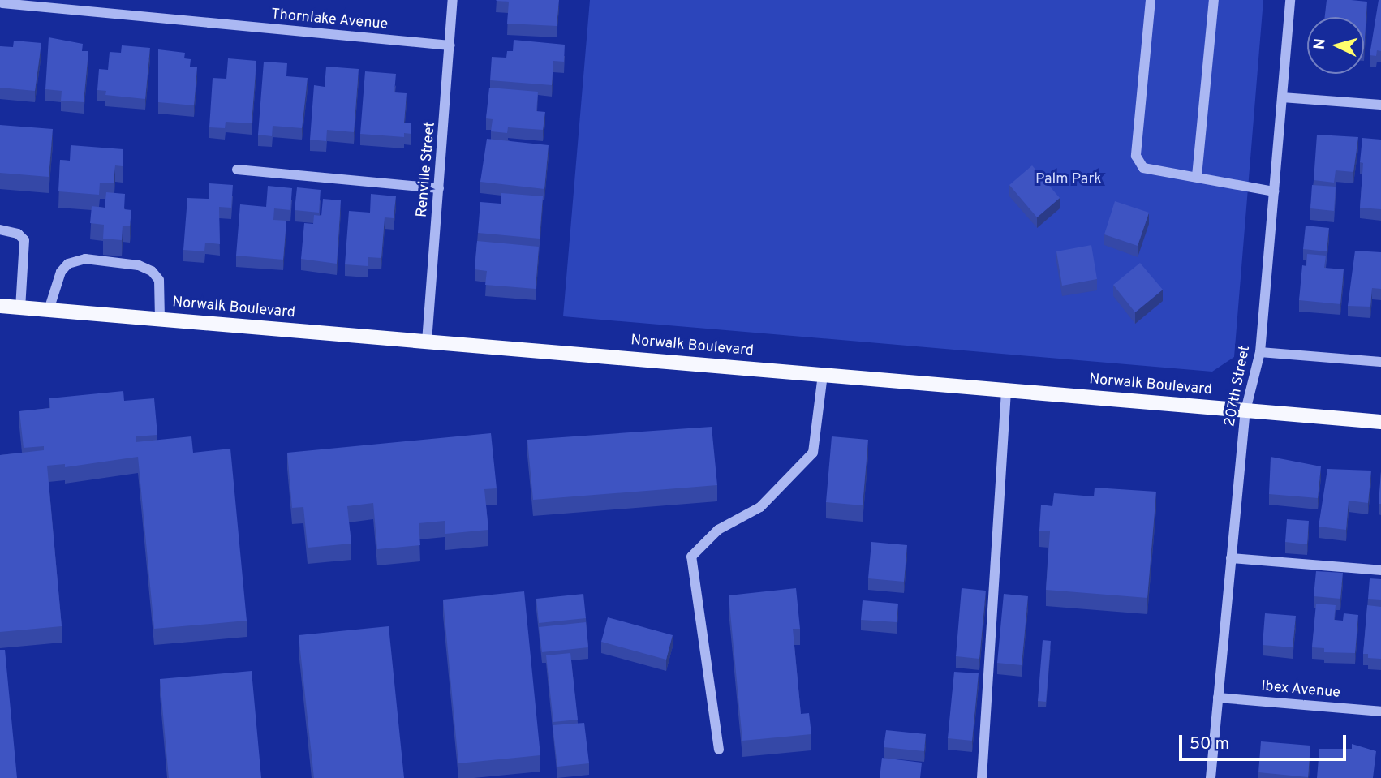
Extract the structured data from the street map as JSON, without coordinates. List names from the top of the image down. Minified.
{"streets":{"main road":["Norwalk Boulevard"],"street":["Thornlake Avenue","Renville Street","207th Street","Ibex Avenue"]},"crossings":[["Thornlake Avenue","Renville Street"],["Renville Street","Norwalk Boulevard"],["Norwalk Boulevard","207th Street"],["207th Street","Ibex Avenue"]],"parks":["Palm Park"],"scale_bar":"50 m","north":"left"}
